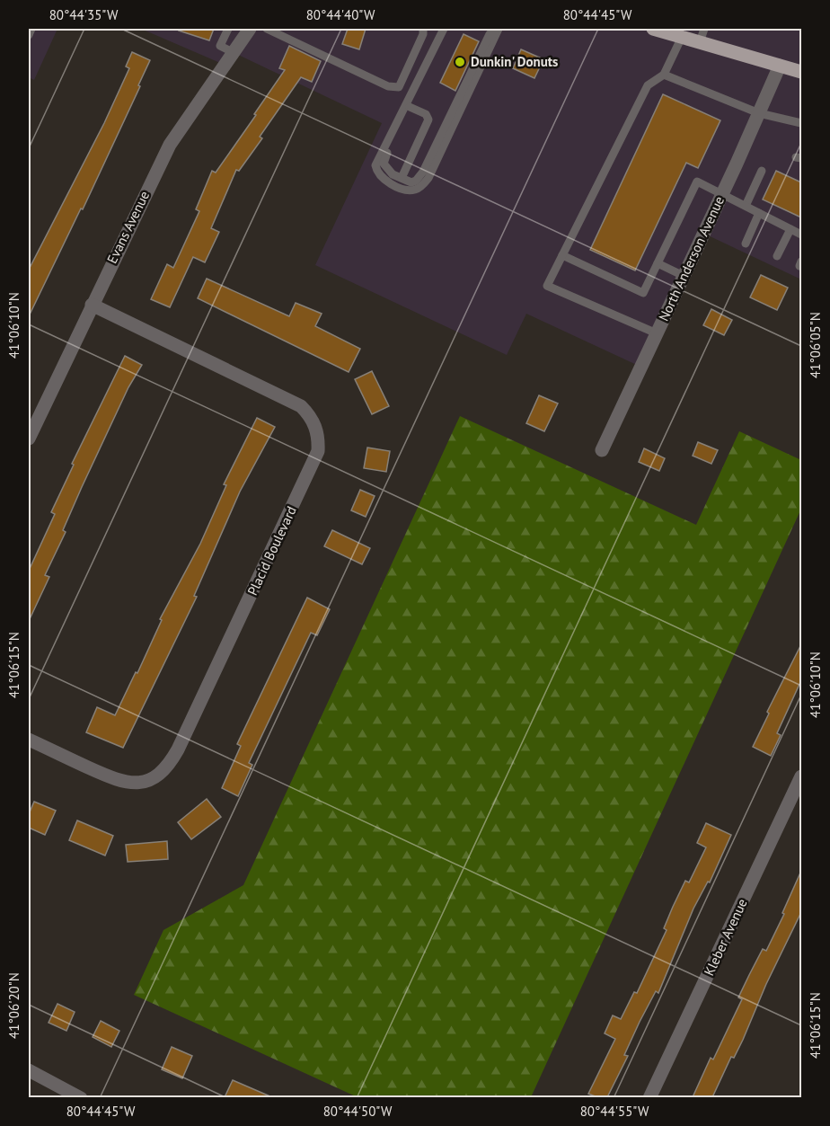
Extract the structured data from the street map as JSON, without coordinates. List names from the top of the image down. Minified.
{"streets":{"street":["Evans Avenue","North Anderson Avenue","Placid Boulevard","Kleber Avenue"]},"crossings":[["Evans Avenue","Placid Boulevard"]],"places":["Dunkin' Donuts"],"coordinates":["80°44'35\"W","80°44'40\"W","80°44'45\"W","41°06'10\"N","41°06'05\"N","41°06'15\"N","41°06'20\"N","80°44'50\"W","80°44'55\"W"]}
